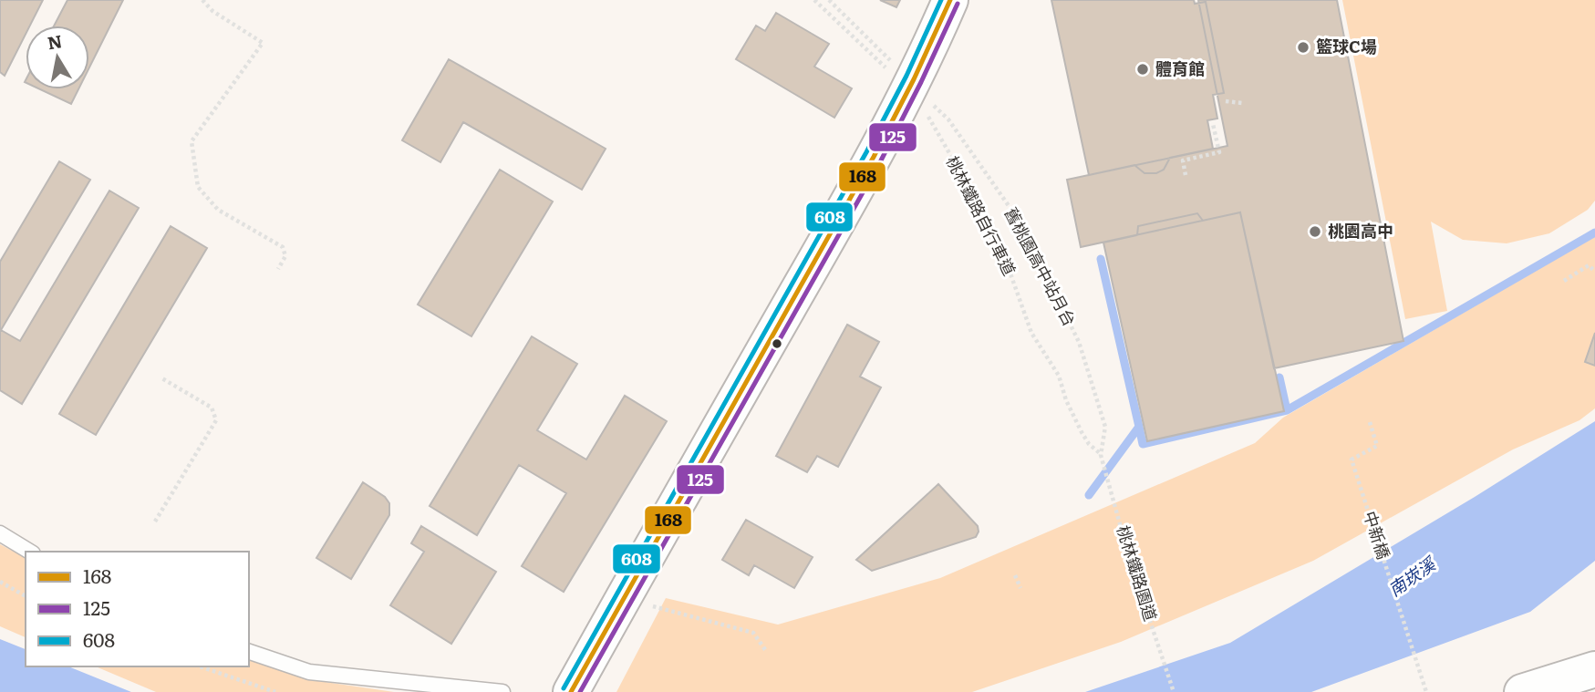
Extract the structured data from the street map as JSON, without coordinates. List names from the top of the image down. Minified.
{"streets":{"path":["桃林鐵路自行車道","舊桃園高中站月台","中新橋","桃林鐵路園道"]},"crossings":[["桃林鐵路自行車道","舊桃園高中站月台"],["桃林鐵路自行車道","桃林鐵路園道"],["舊桃園高中站月台","桃林鐵路園道"]],"water":["南崁溪"],"places":["籃球C場","體育館","桃園高中"],"lines":["transit line 168","transit line 608","transit line 125"],"legend":["168","125","608"],"north":"top"}
